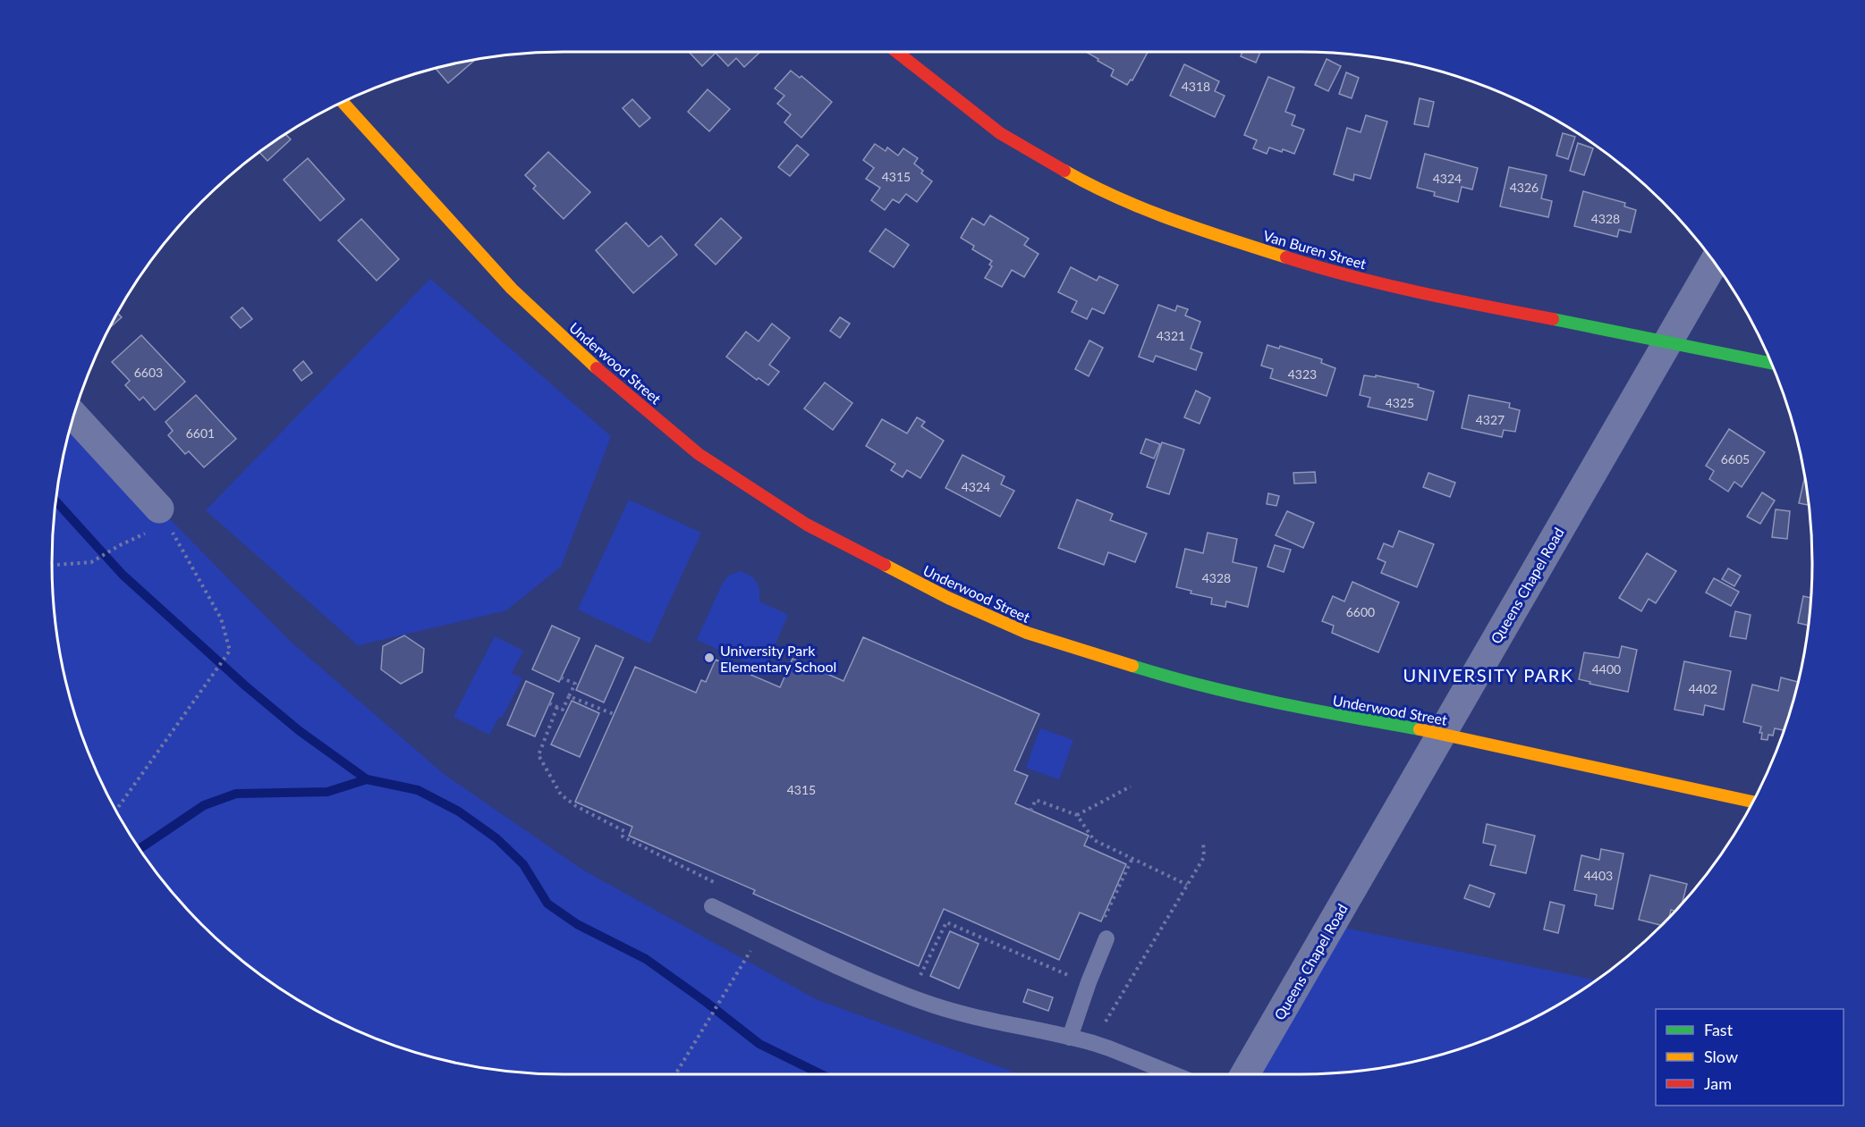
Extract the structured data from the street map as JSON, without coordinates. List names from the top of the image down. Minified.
{"streets":{"street":["Van Buren Street","Underwood Street","Queens Chapel Road"]},"crossings":[["Van Buren Street","Queens Chapel Road"],["Underwood Street","Queens Chapel Road"]],"districts":["UNIVERSITY PARK"],"places":["University Park Elementary School"],"house_numbers":["4318","4315","4324","4326","4328","4321","6603","4323","4325","4327","6601","6605","4324","4328","6600","4400","4402","4315","4403"],"legend":["Fast","Slow","Jam"]}
